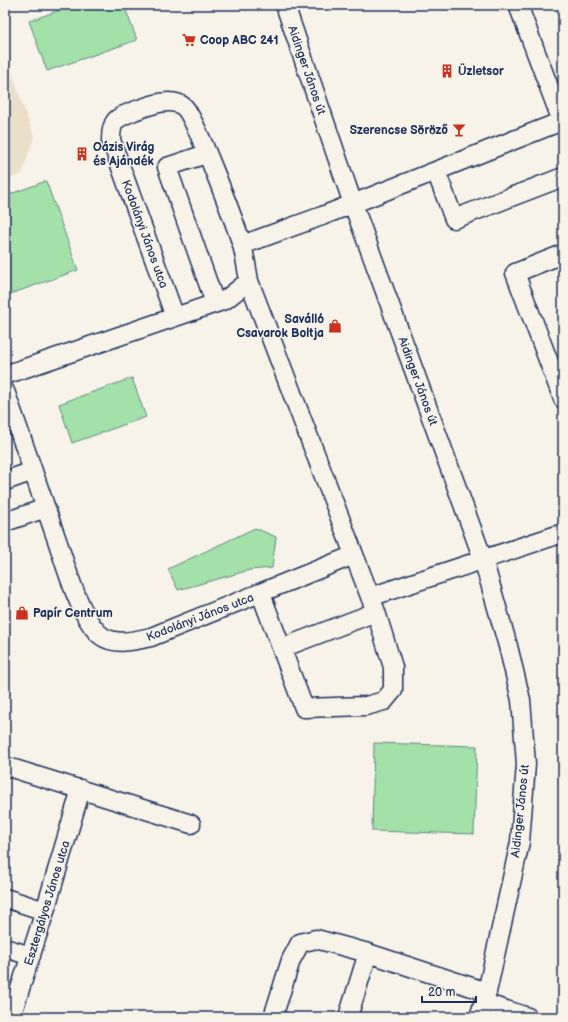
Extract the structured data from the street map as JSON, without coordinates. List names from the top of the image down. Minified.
{"streets":{"street":["Aidinger János út","Kodolányi János utca","Esztergályos János utca"]},"places":{"supermarket":["Coop ABC 241"],"building":["Üzletsor","Oázis Virág és Ajándék"],"bar":["Szerencse Söröző"],"shop":["Saválló Csavarok Boltja","Papír Centrum"]},"scale_bar":"20 m"}
